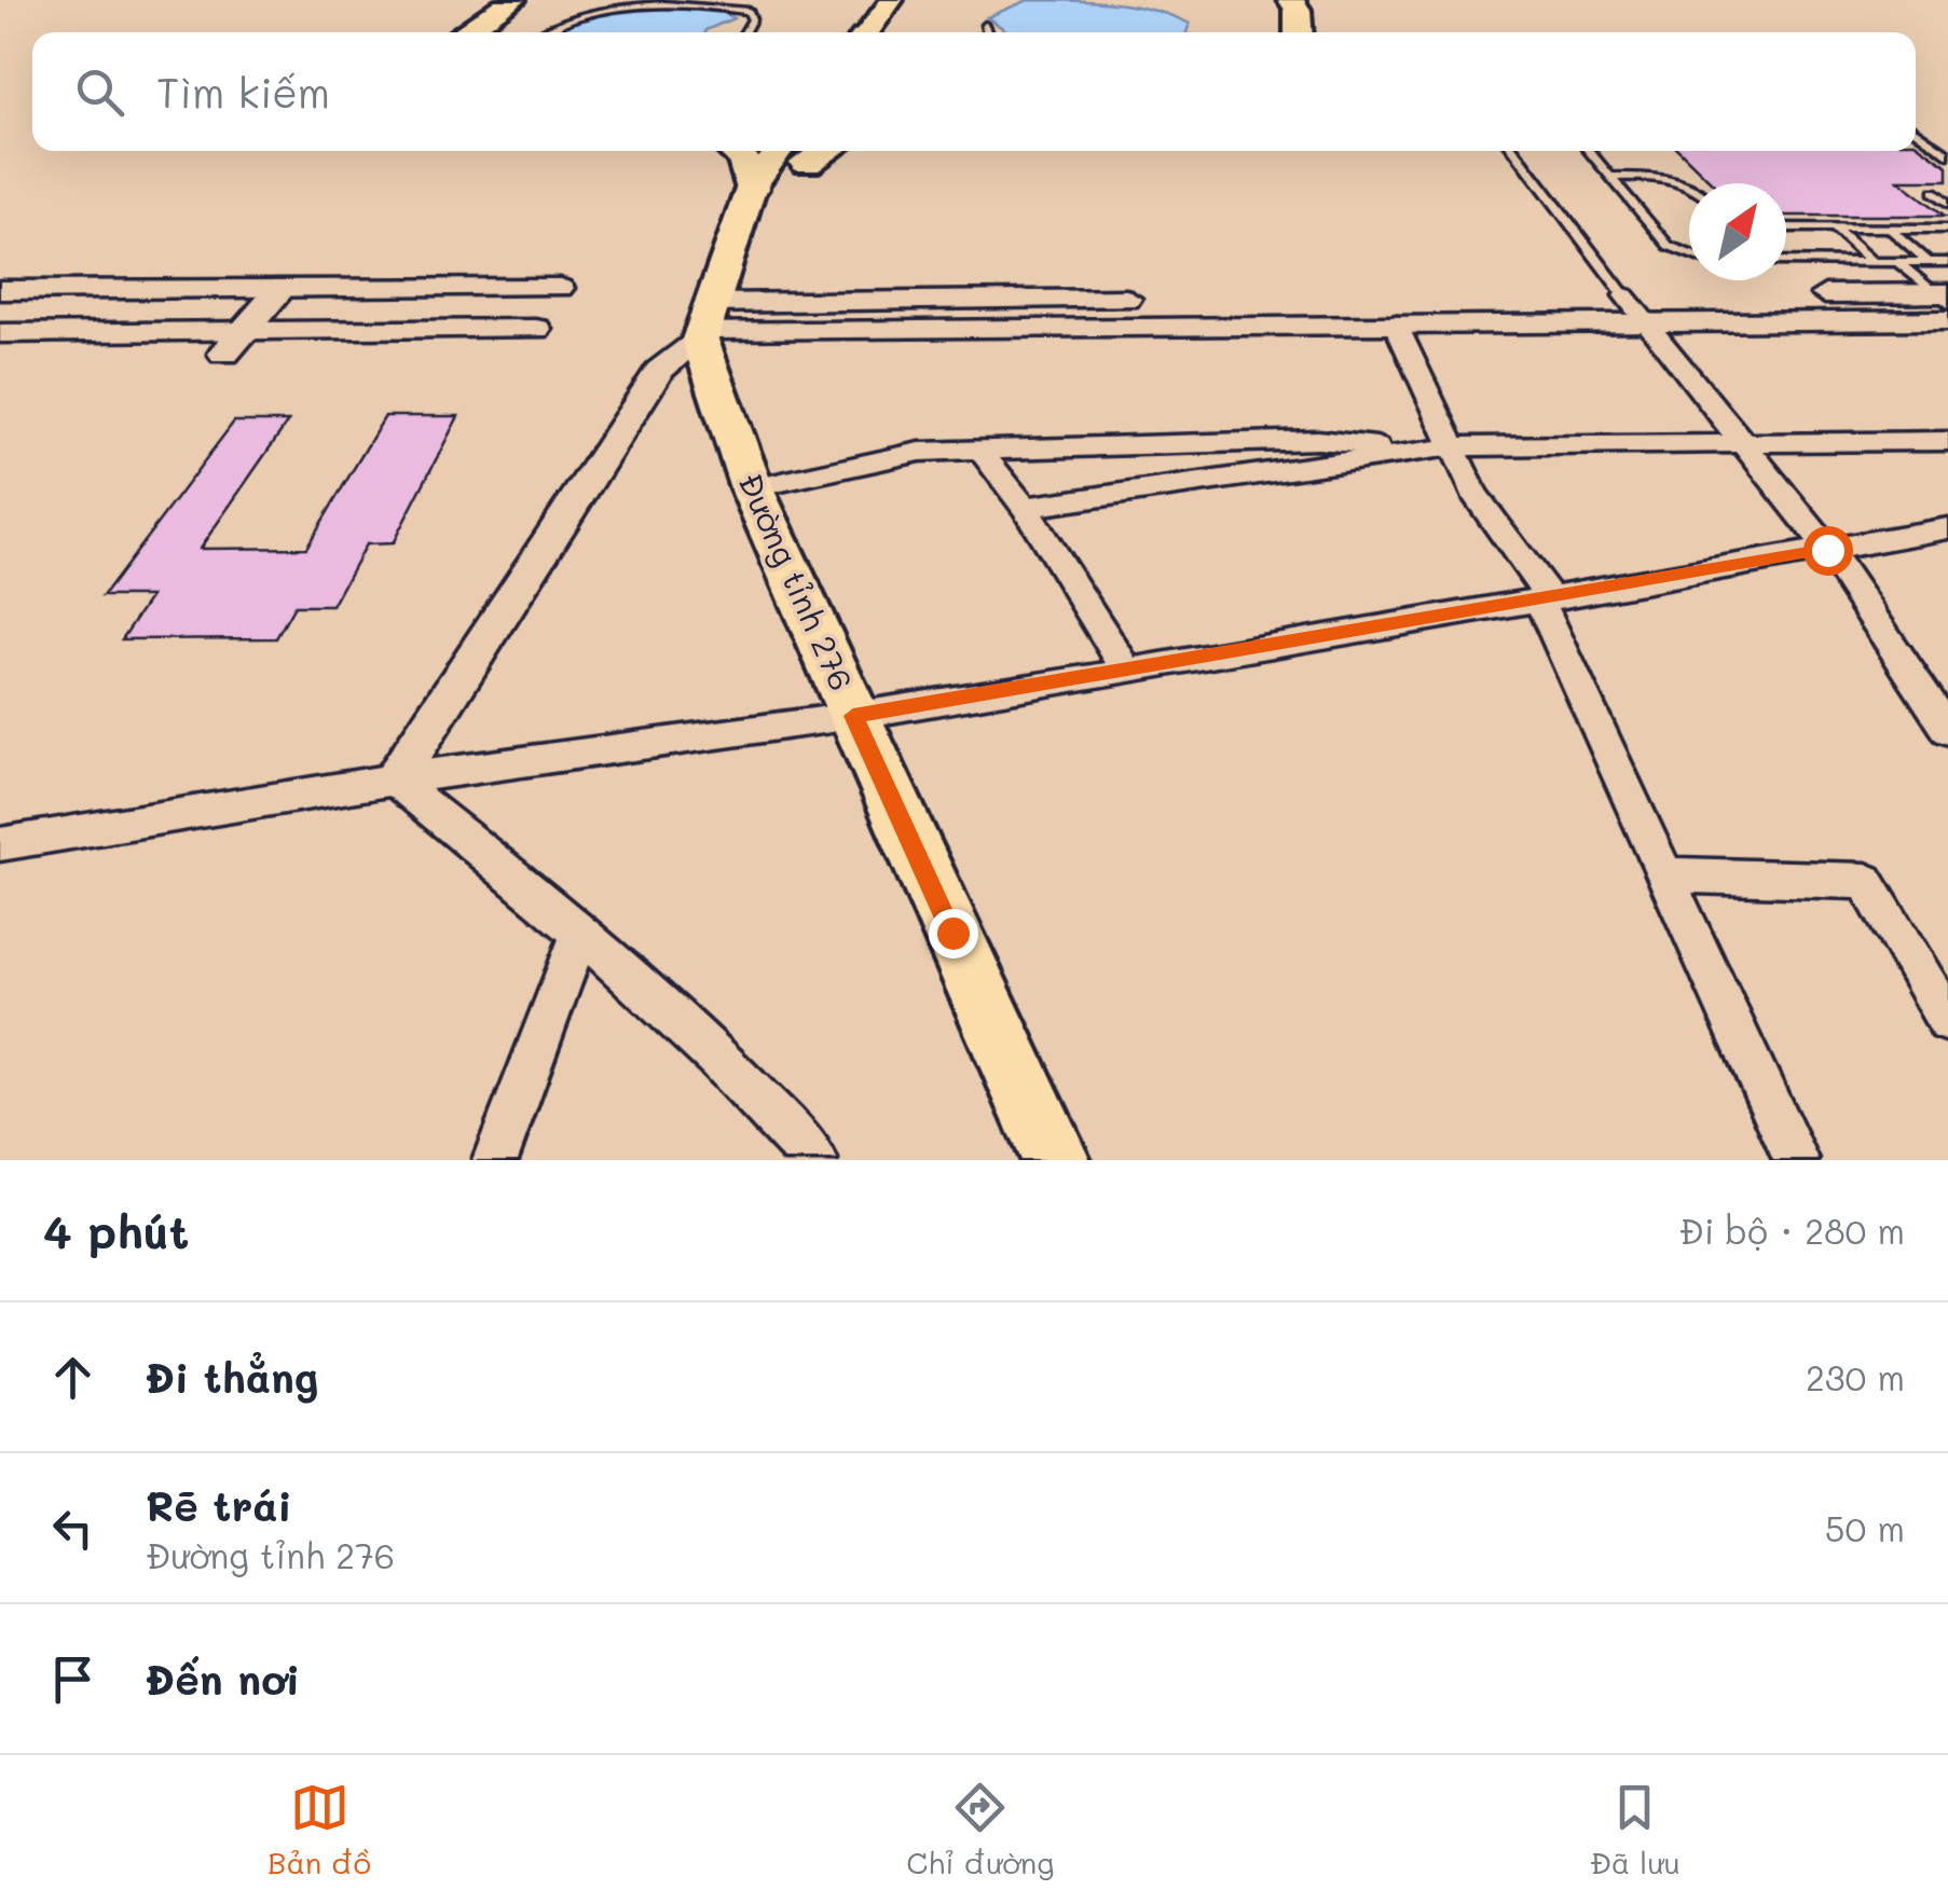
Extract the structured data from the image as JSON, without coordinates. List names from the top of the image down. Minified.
{"streets":{"main road":["Đường tỉnh 276"]},"north":"top right","page":{"search":"Tìm kiếm","heading":["4 phút","Đi bộ · 280 m"],"list":[["Đi thẳng","230 m"],["Rẽ trái","Đường tỉnh 276","50 m"],"Đến nơi"],"nav":["Bản đồ","Chỉ đường","Đã lưu"]}}
